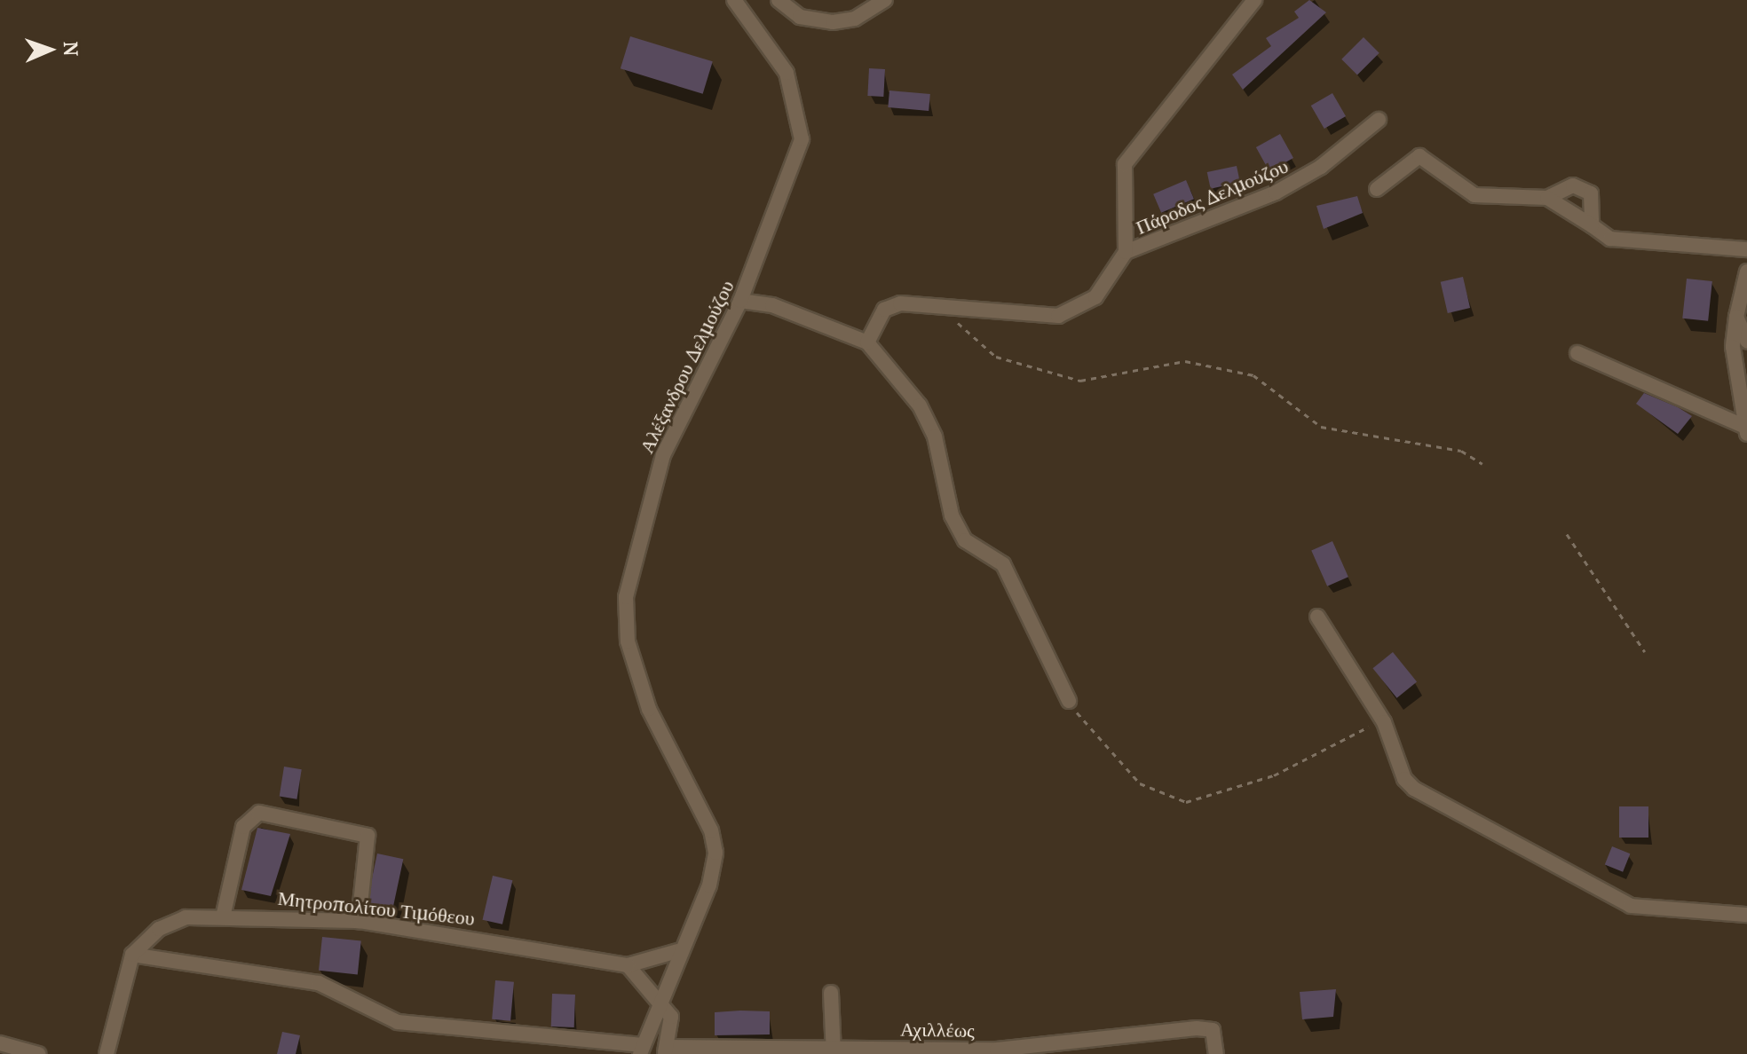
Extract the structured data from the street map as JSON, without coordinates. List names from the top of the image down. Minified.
{"streets":{"street":["Πάροδος Δελμούζου","Αλέξανδρου Δελμούζου","Μητροπολίτου Τιμόθεου","Αχιλλέως"]},"north":"right"}
